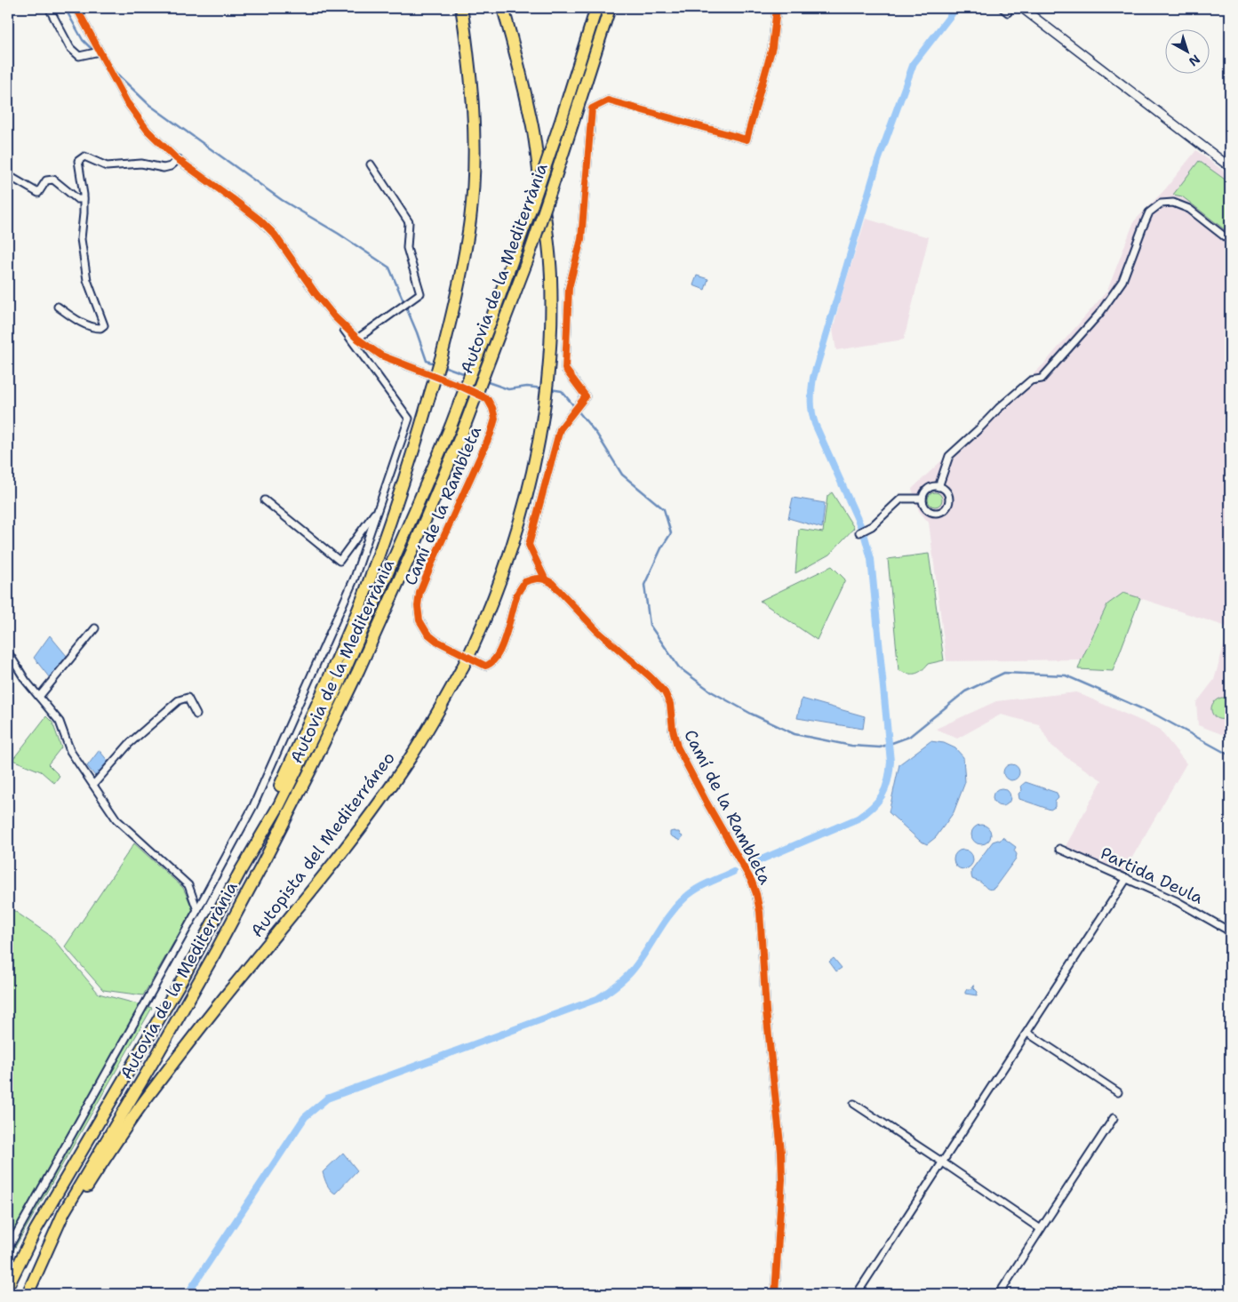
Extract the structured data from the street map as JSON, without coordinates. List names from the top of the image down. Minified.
{"streets":{"highway":["Autovia de la Mediterrània","Autopista del Mediterráneo"],"street":["Camí de la Rambleta","Partida Deula"]},"crossings":[["Autovia de la Mediterrània","Autopista del Mediterráneo"]],"north":"bottom right"}
